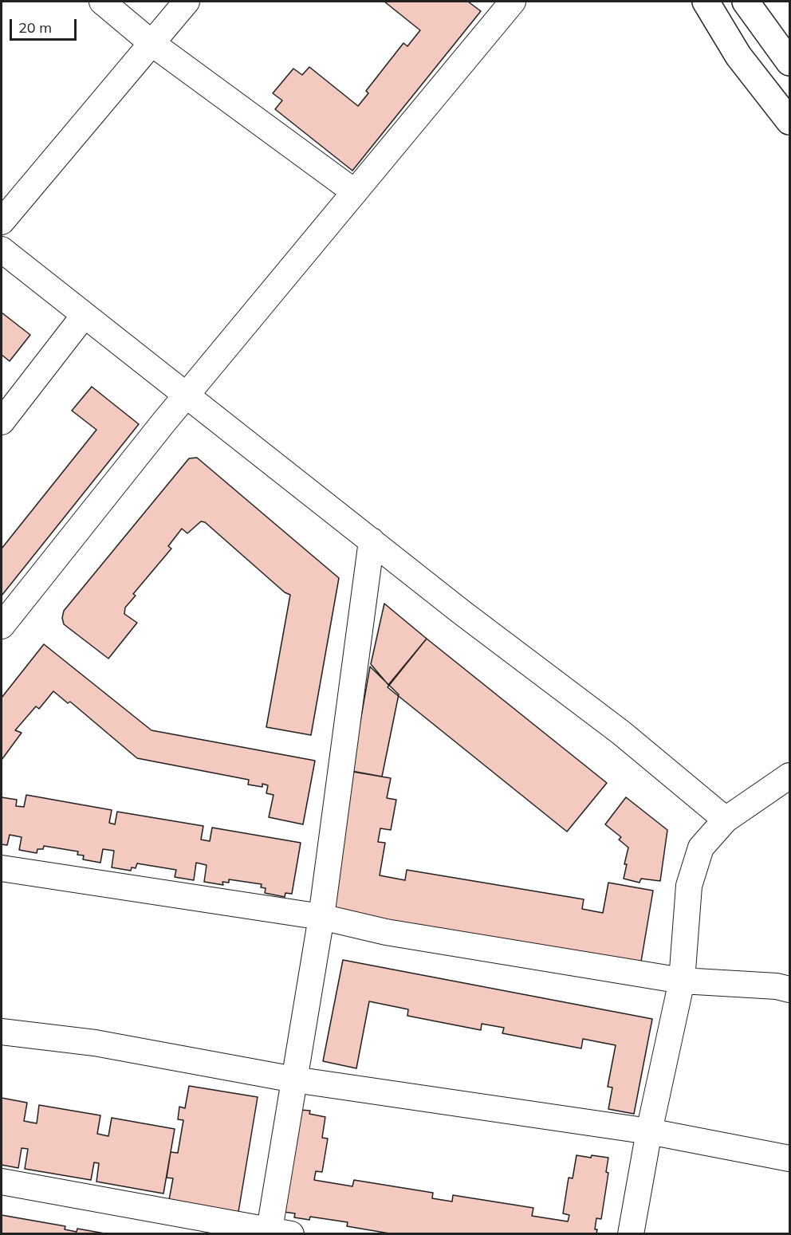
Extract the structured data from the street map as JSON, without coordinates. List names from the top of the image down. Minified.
{"scale_bar":"20 m"}
